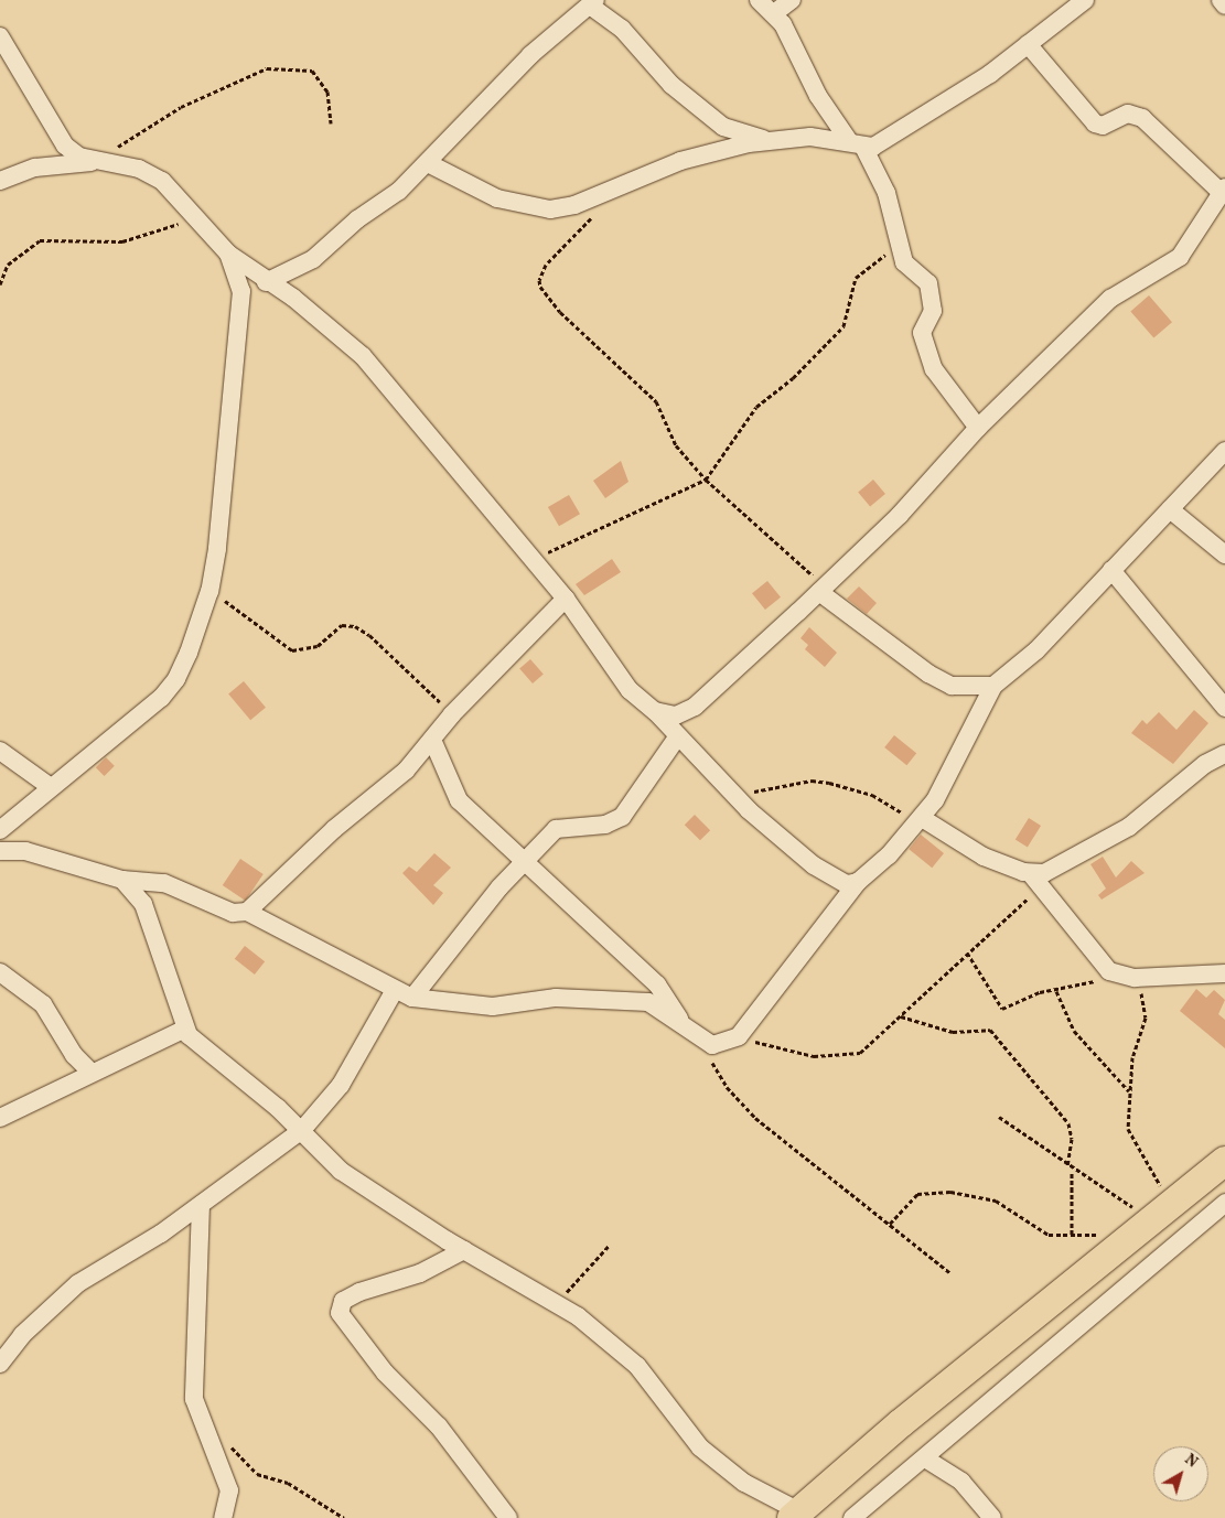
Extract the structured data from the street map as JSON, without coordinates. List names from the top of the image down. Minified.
{"north":"top right"}
